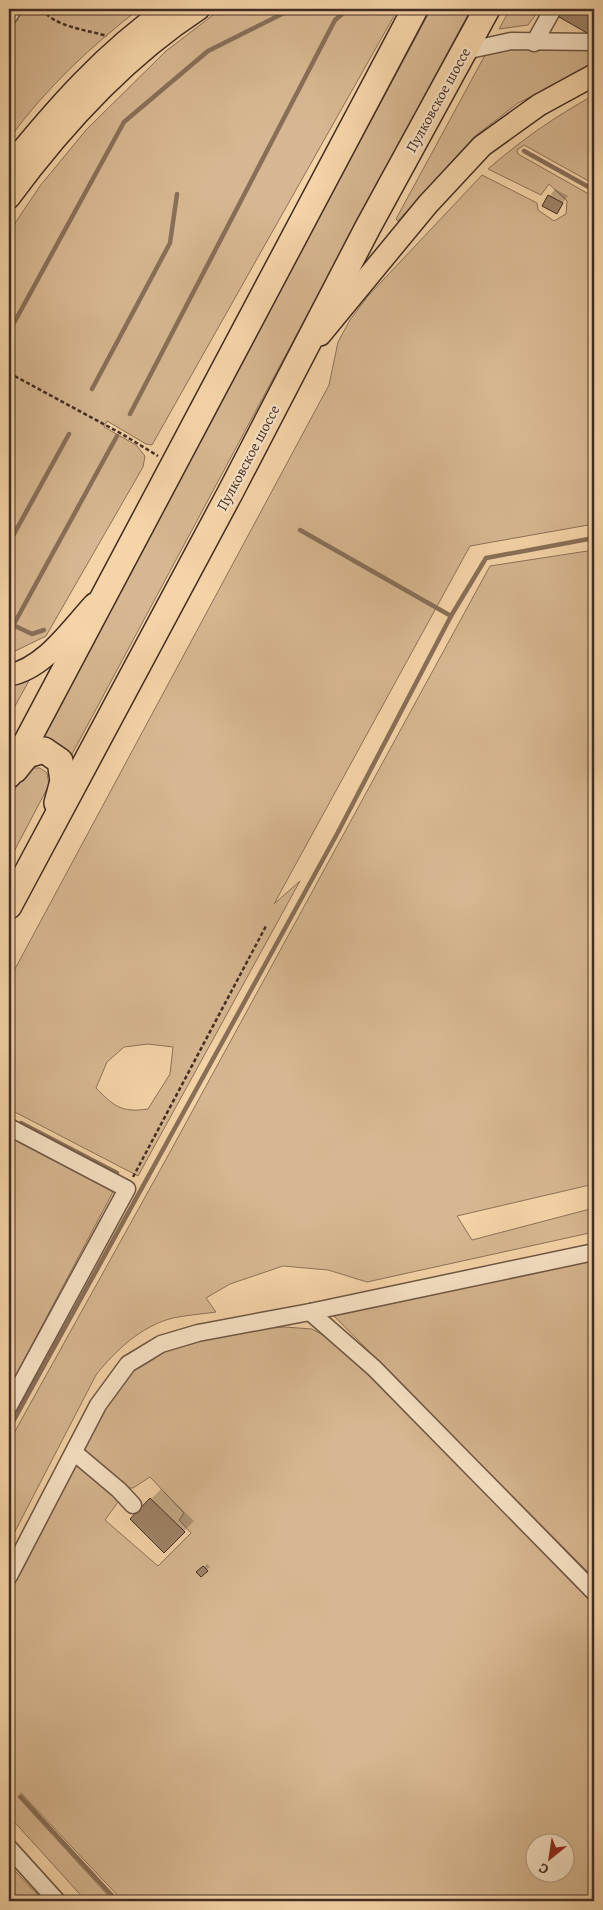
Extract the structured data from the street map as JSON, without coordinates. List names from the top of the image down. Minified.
{"streets":{"highway":["Пулковское шоссе"]},"north":"bottom left"}
